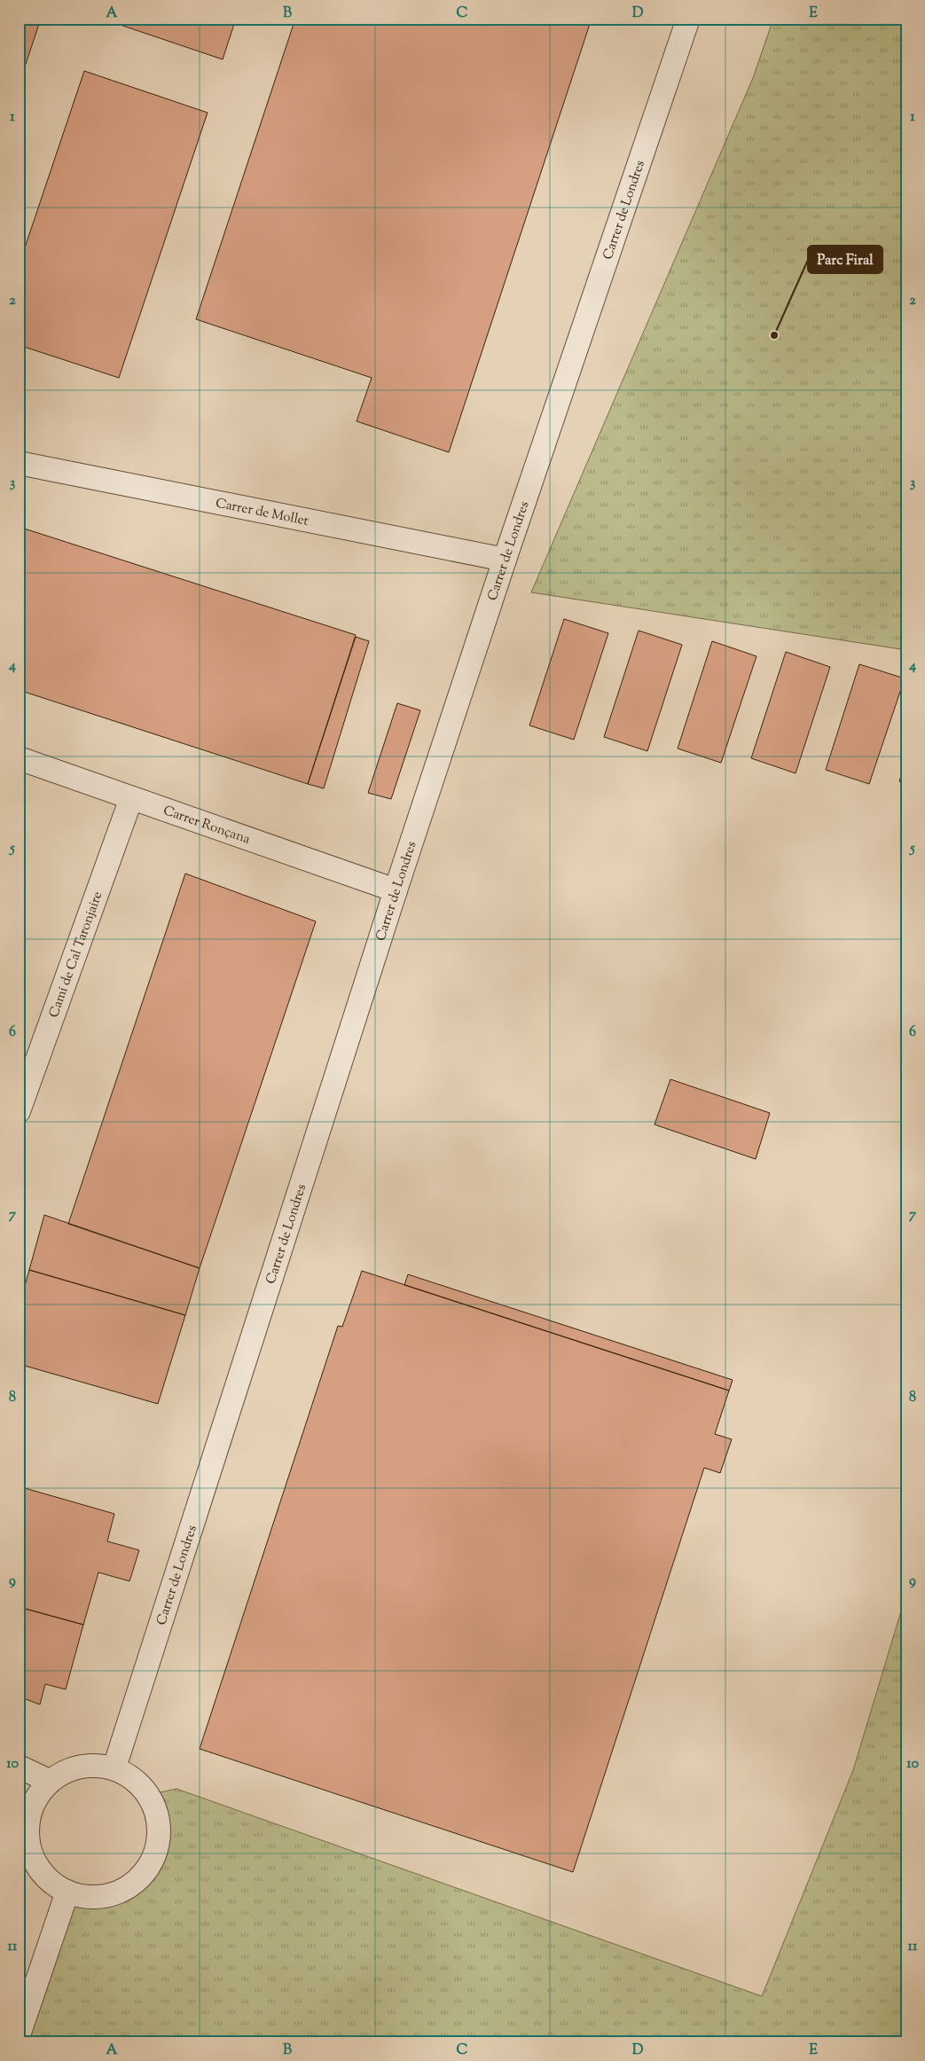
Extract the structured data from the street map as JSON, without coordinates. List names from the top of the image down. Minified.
{"streets":{"street":["Carrer de Londres","Carrer de Mollet","Carrer Ronçana","Camí de Cal Taronjaire"]},"crossings":[["Carrer de Londres","Carrer de Mollet"],["Carrer de Londres","Carrer Ronçana"],["Carrer Ronçana","Camí de Cal Taronjaire"]],"places":["Parc Firal"],"grid":{"columns":["A","B","C","D","E"],"rows":["1","2","3","4","5","6","7","8","9","10","11"]}}
